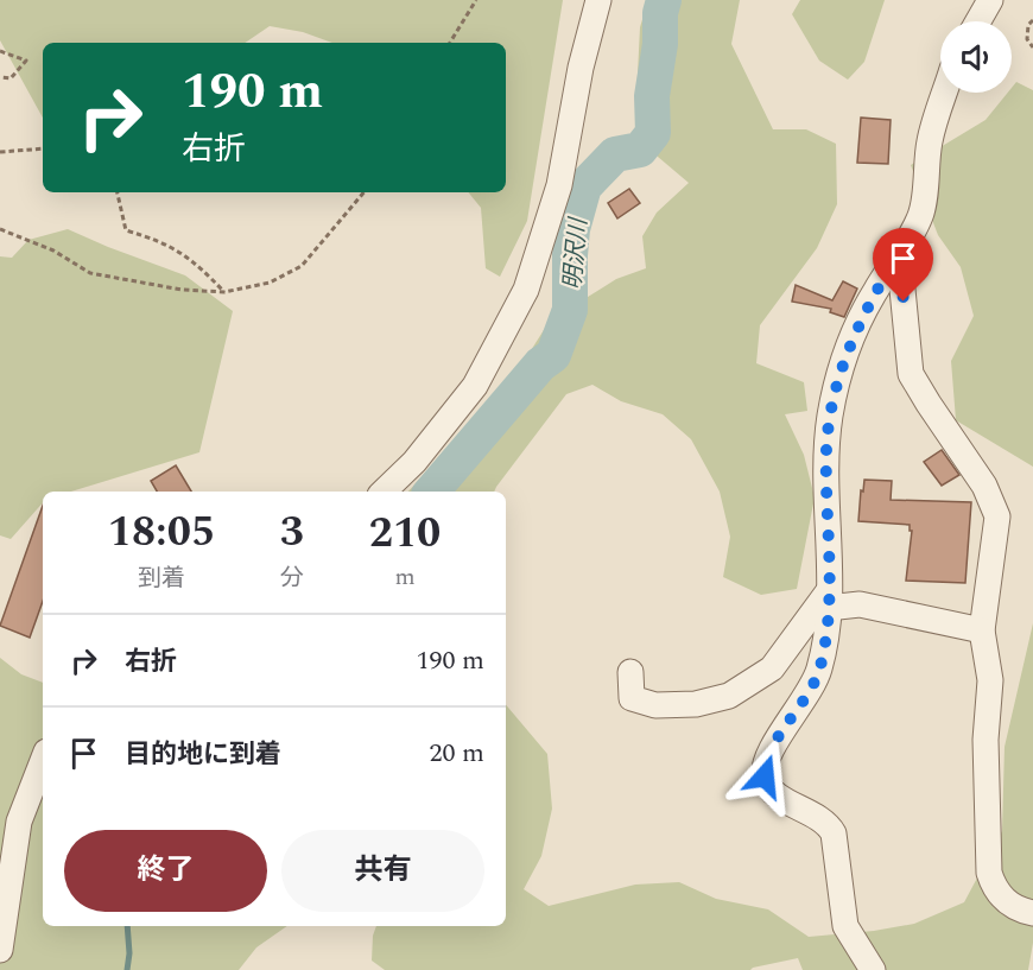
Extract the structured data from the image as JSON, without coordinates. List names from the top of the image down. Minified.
{"water":["明沢川"],"page":{"turn":["190 m","右折"],"eta":["18:05","到着","3","分","210","m"],"list":[{"name":"右折","value":"190 m"},{"name":"目的地に到着","value":"20 m"}],"buttons":["終了","共有"]}}
